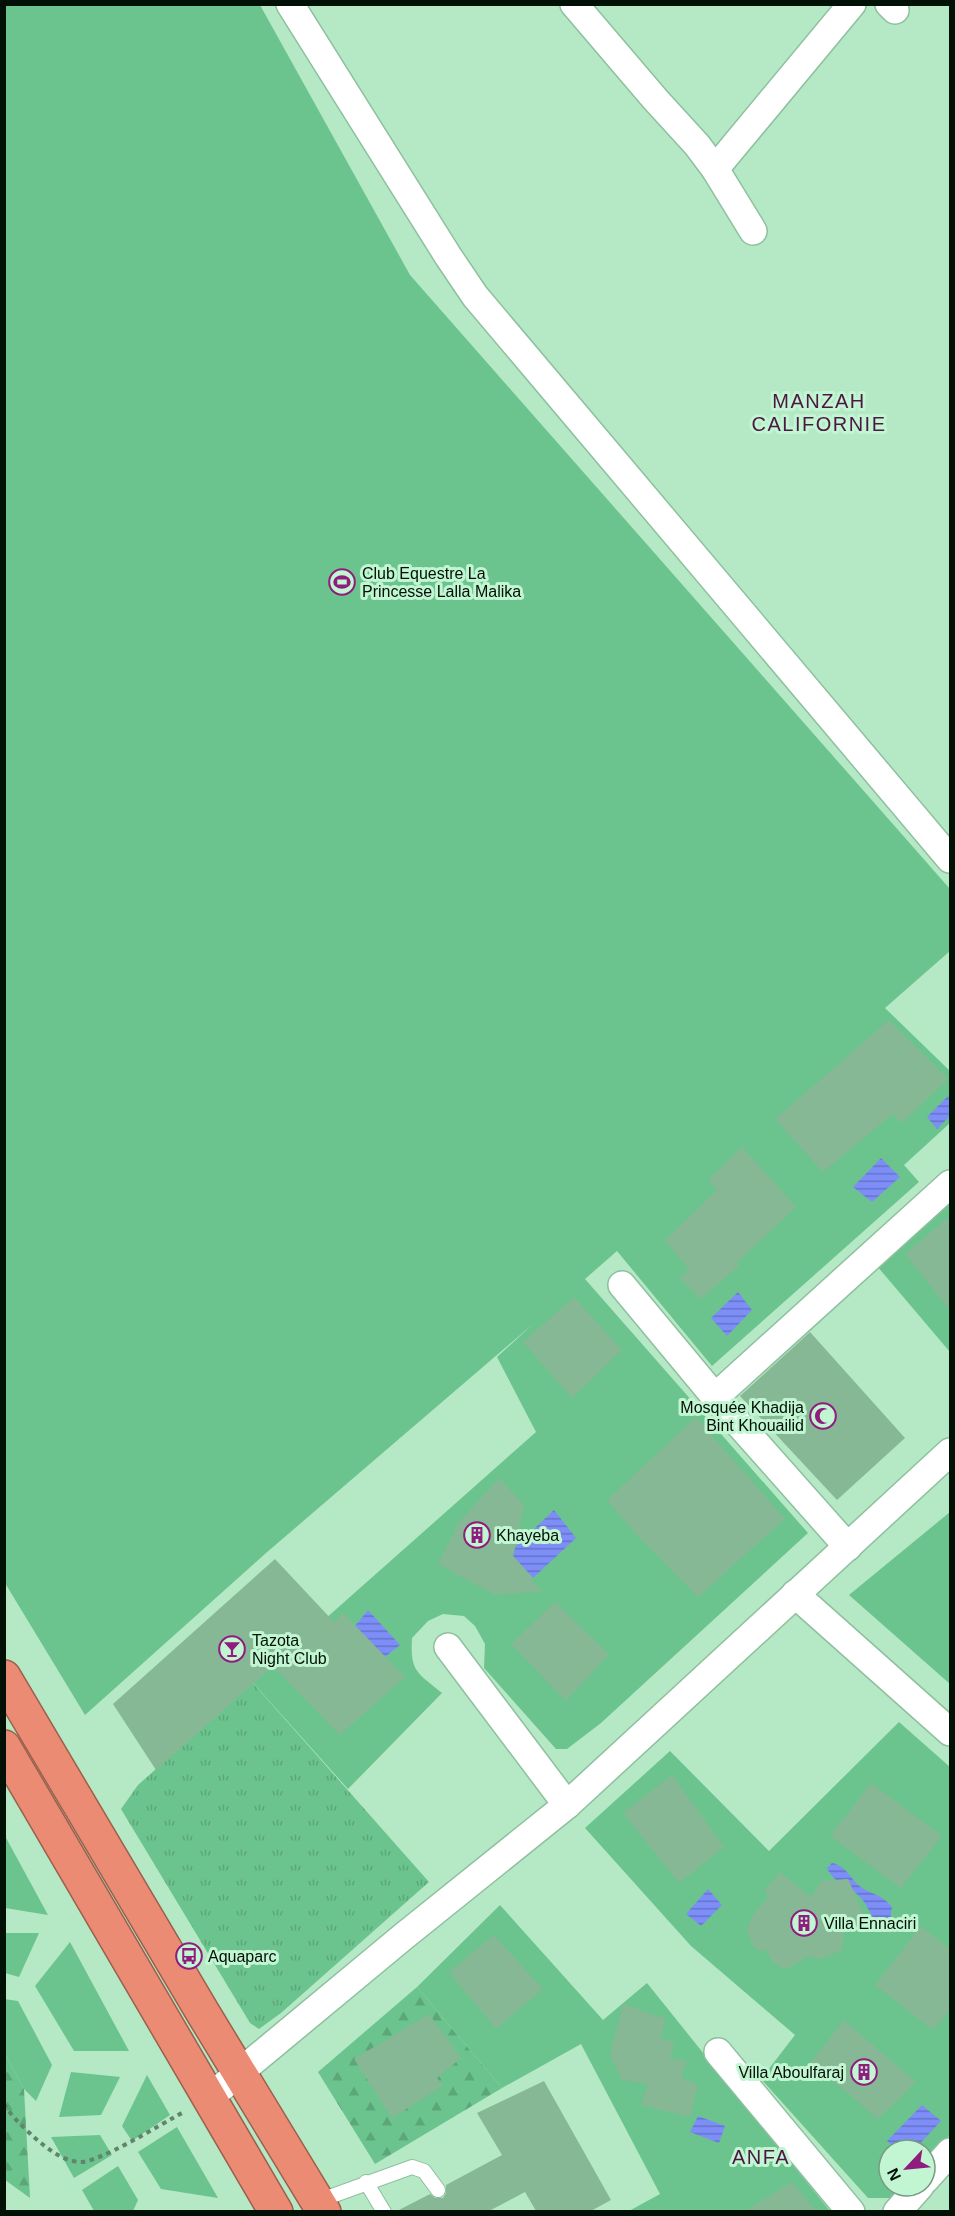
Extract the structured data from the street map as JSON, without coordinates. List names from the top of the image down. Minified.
{"districts":["MANZAH CALIFORNIE","ANFA"],"places":{"sports":["Club Equestre La Princesse Lalla Malika"],"mosque":["Mosquée Khadija Bint Khouailid"],"building":["Khayeba","Villa Ennaciri","Villa Aboulfaraj"],"bar":["Tazota Night Club"],"bus stop":["Aquaparc"]},"north":"bottom left"}
